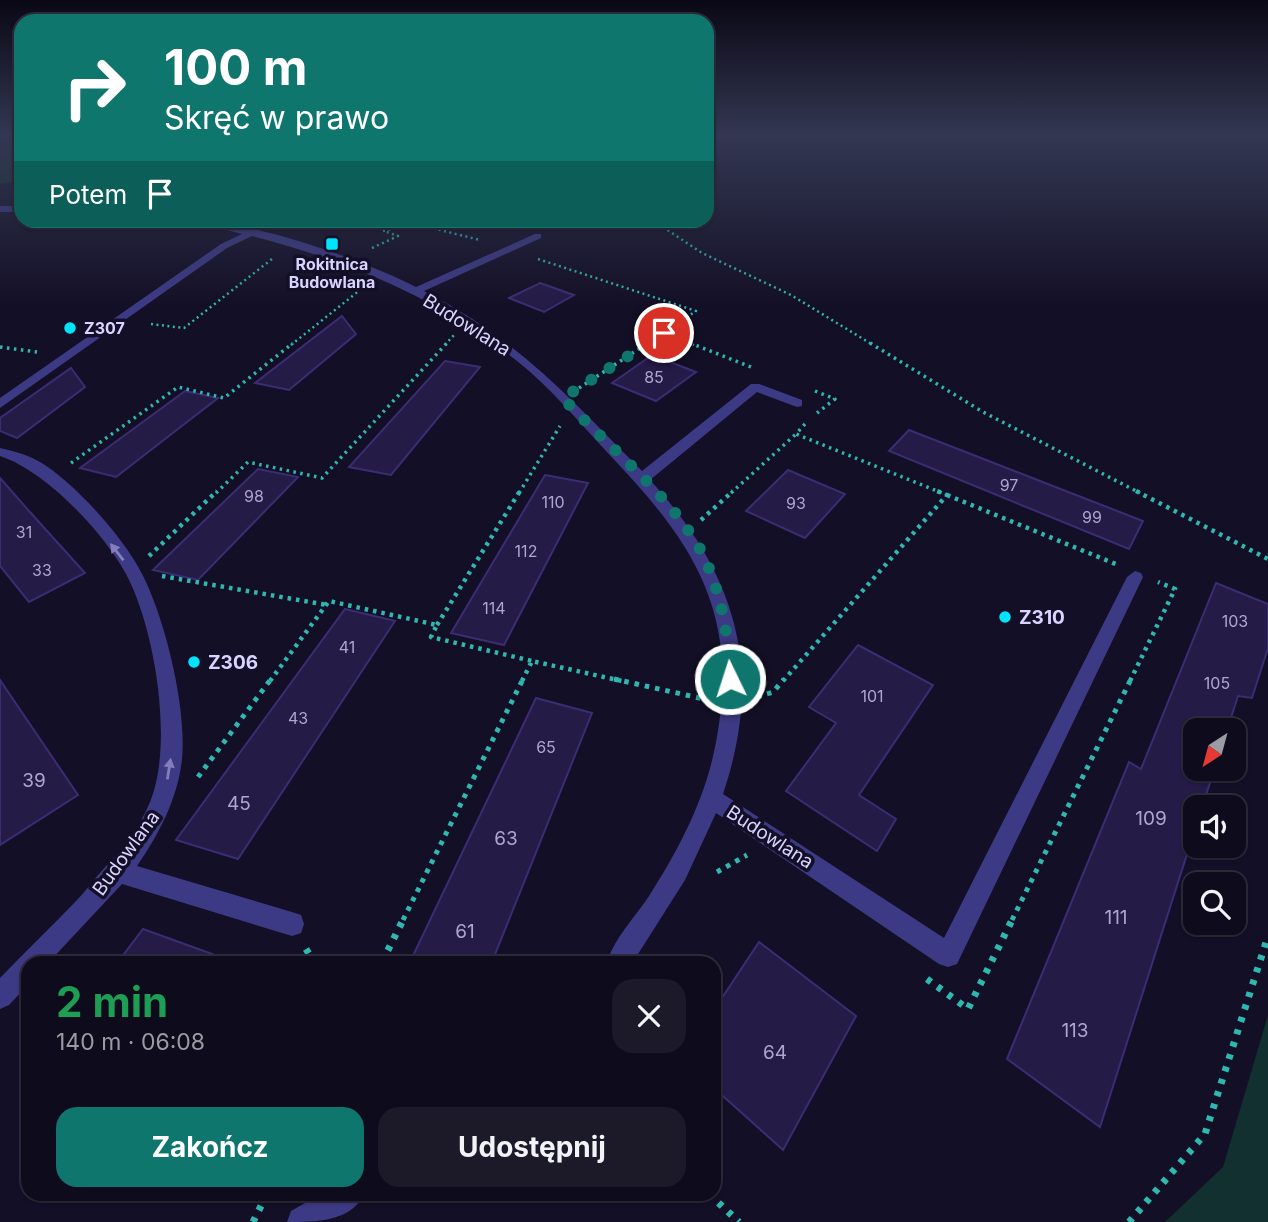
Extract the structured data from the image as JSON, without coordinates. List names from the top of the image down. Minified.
{"streets":{"street":["Budowlana"]},"places":{"transit":["Rokitnica Budowlana"],"other":["Z307","Z310","Z306"]},"house_numbers":["85","97","98","110","93","99","31","112","33","114","103","41","105","101","43","65","39","45","109","63","111","61","113","64"],"north":"bottom left","page":{"turn":["100 m","Skręć w prawo"],"then":"Potem","heading":["2 min","140 m · 06:08"],"buttons":["Zakończ","Udostępnij"]}}
